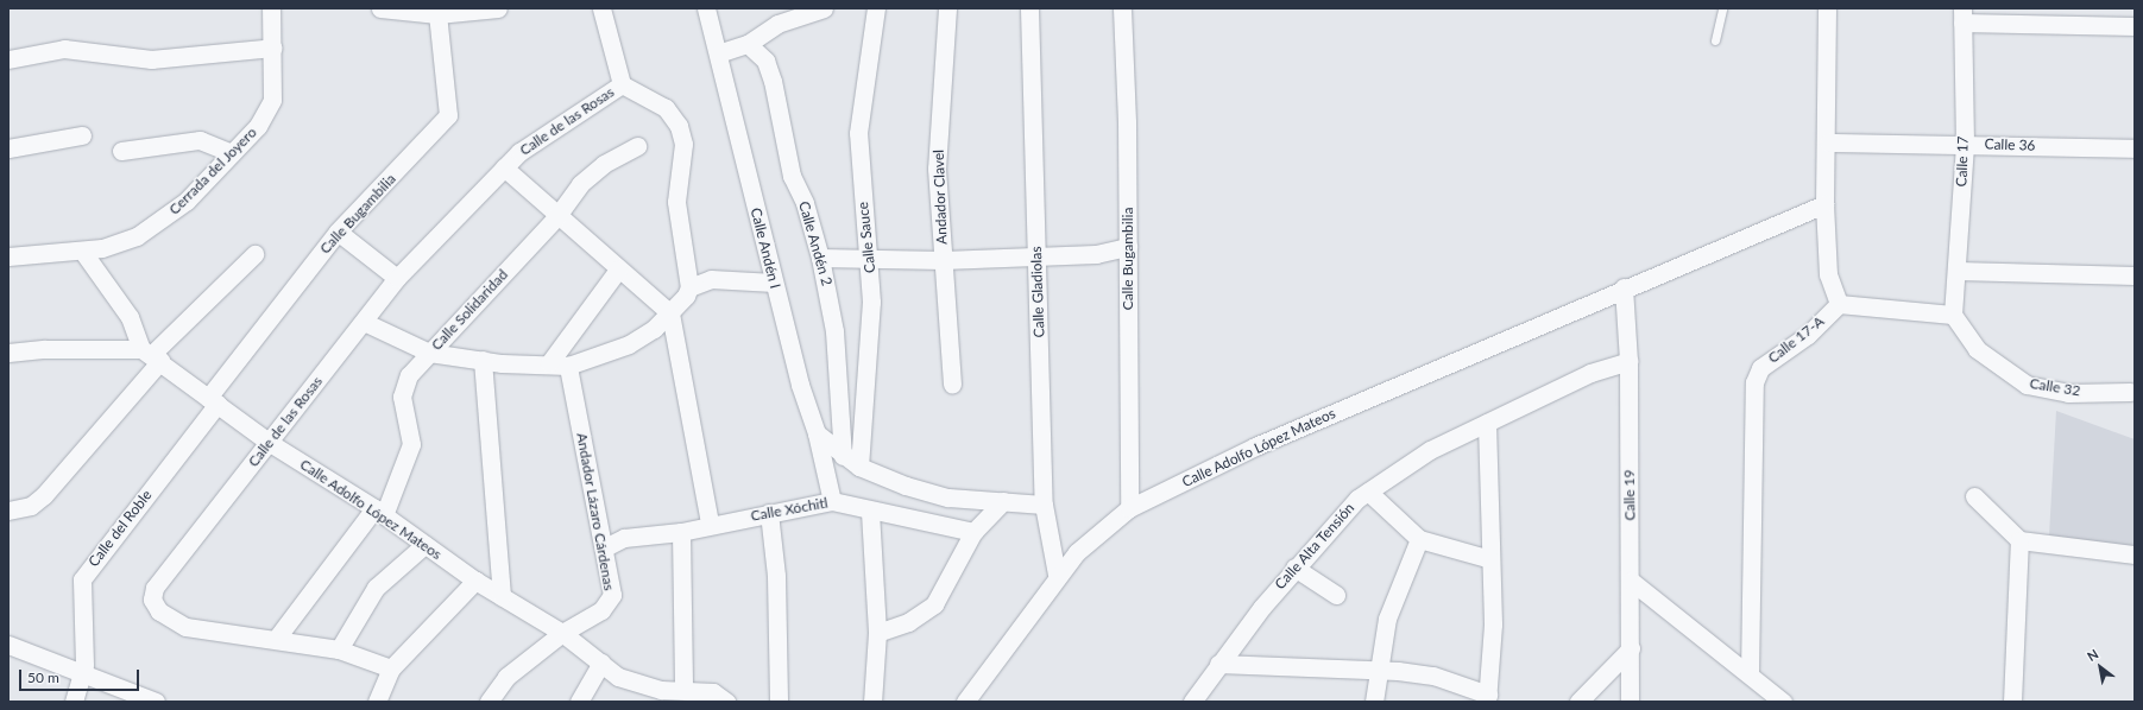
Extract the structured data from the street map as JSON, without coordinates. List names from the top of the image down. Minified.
{"streets":{"street":["Calle de las Rosas","Calle 36","Calle 17","Cerrada del Joyero","Andador Clavel","Calle Bugambilia","Calle Sauce","Calle Andén 2","Calle Andén I","Calle Gladiolas","Calle Solidaridad","Calle 17-A","Calle 32","Calle Adolfo López Mateos","Calle 19","Calle Xóchitl","Andador Lázaro Cárdenas","Calle del Roble","Calle Alta Tensión"]},"crossings":[["Calle de las Rosas","Calle Solidaridad"],["Calle de las Rosas","Calle Adolfo López Mateos"],["Calle 36","Calle 17"],["Calle 17","Calle 32"],["Calle Bugambilia","Calle Adolfo López Mateos"],["Calle Bugambilia","Calle del Roble"],["Calle Andén I","Calle Xóchitl"],["Calle Gladiolas","Calle Adolfo López Mateos"],["Calle Solidaridad","Calle Adolfo López Mateos"],["Calle Adolfo López Mateos","Calle 19"],["Calle Adolfo López Mateos","Andador Lázaro Cárdenas"],["Calle Adolfo López Mateos","Calle del Roble"],["Calle 19","Calle Alta Tensión"],["Calle Xóchitl","Andador Lázaro Cárdenas"]],"scale_bar":"50 m","north":"top left"}
